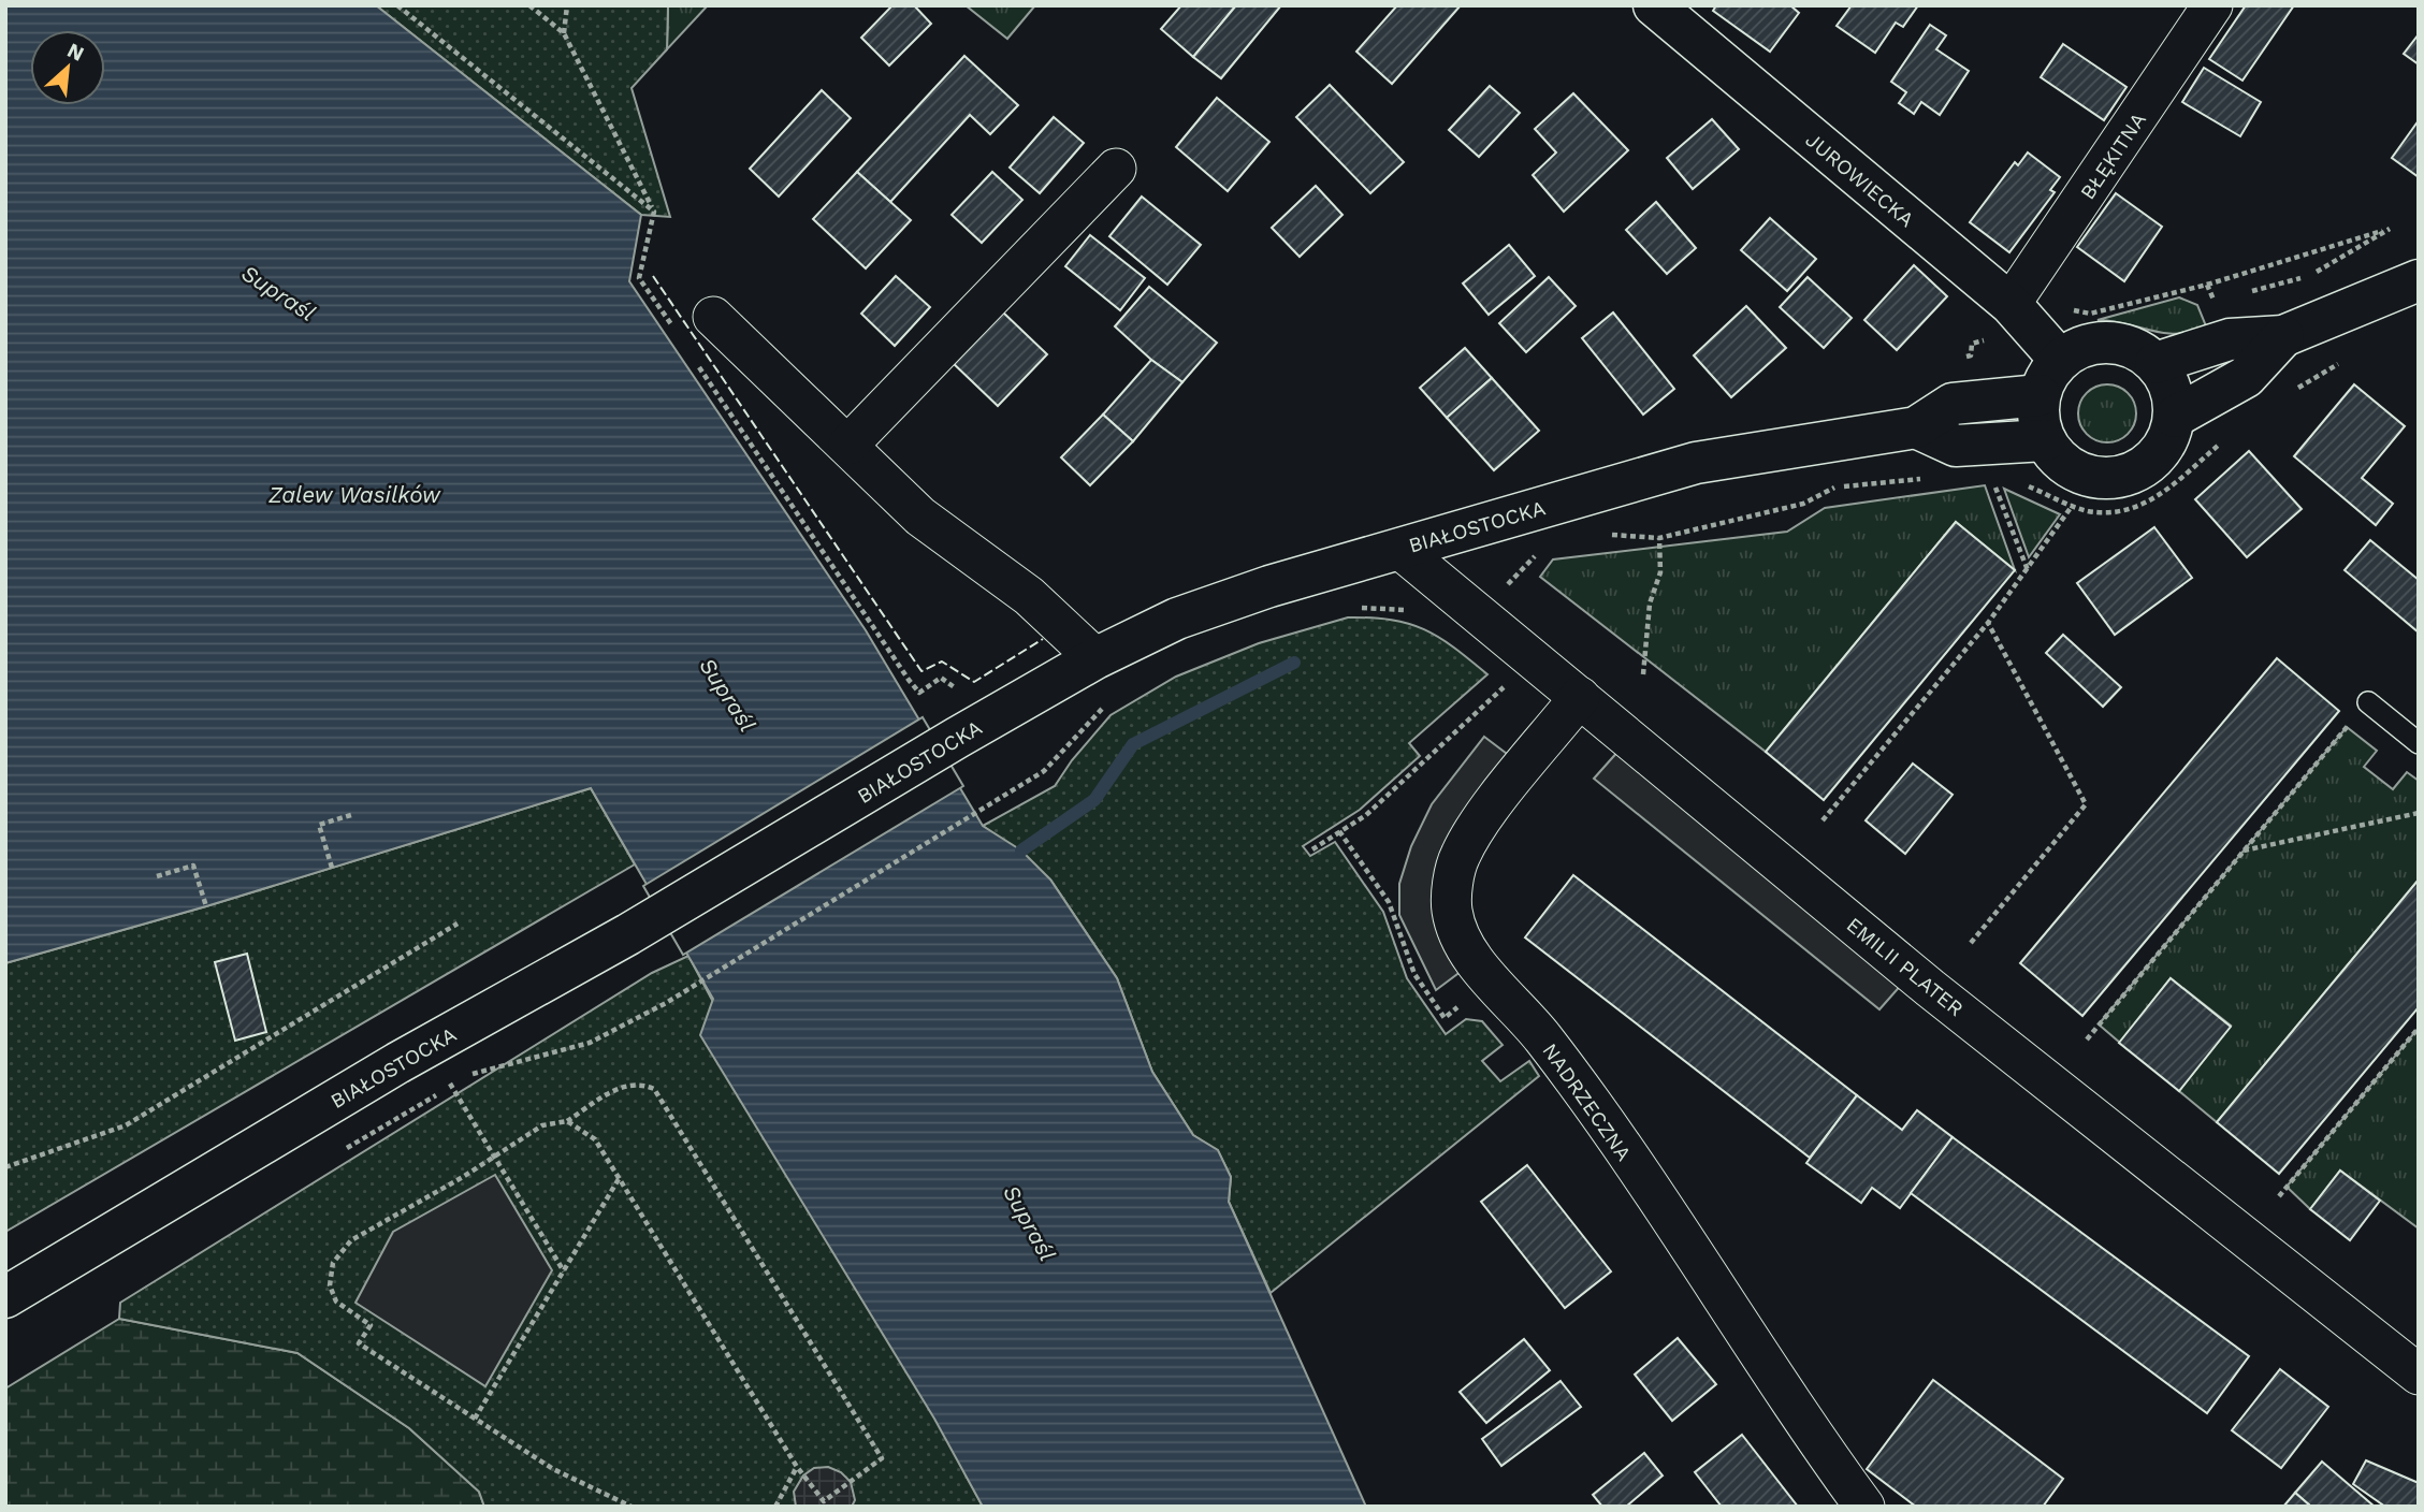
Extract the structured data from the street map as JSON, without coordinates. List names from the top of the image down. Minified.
{"streets":{"main road":["JUROWIECKA","BIAŁOSTOCKA"],"street":["BŁĘKITNA","EMILII PLATER","NADRZECZNA"]},"crossings":[["BŁĘKITNA","JUROWIECKA"],["JUROWIECKA","BIAŁOSTOCKA"],["BIAŁOSTOCKA","EMILII PLATER"],["EMILII PLATER","NADRZECZNA"]],"water":["Supraśl","Zalew Wasilków"],"north":"top right"}
